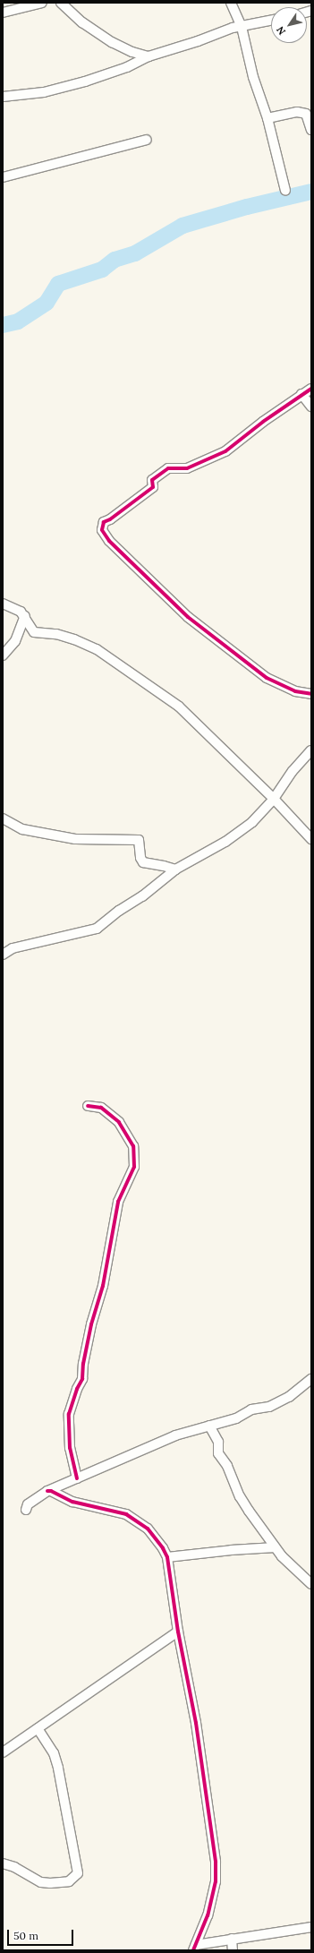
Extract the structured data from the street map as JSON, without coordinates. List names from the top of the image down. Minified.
{"scale_bar":"50 m","north":"bottom left"}
